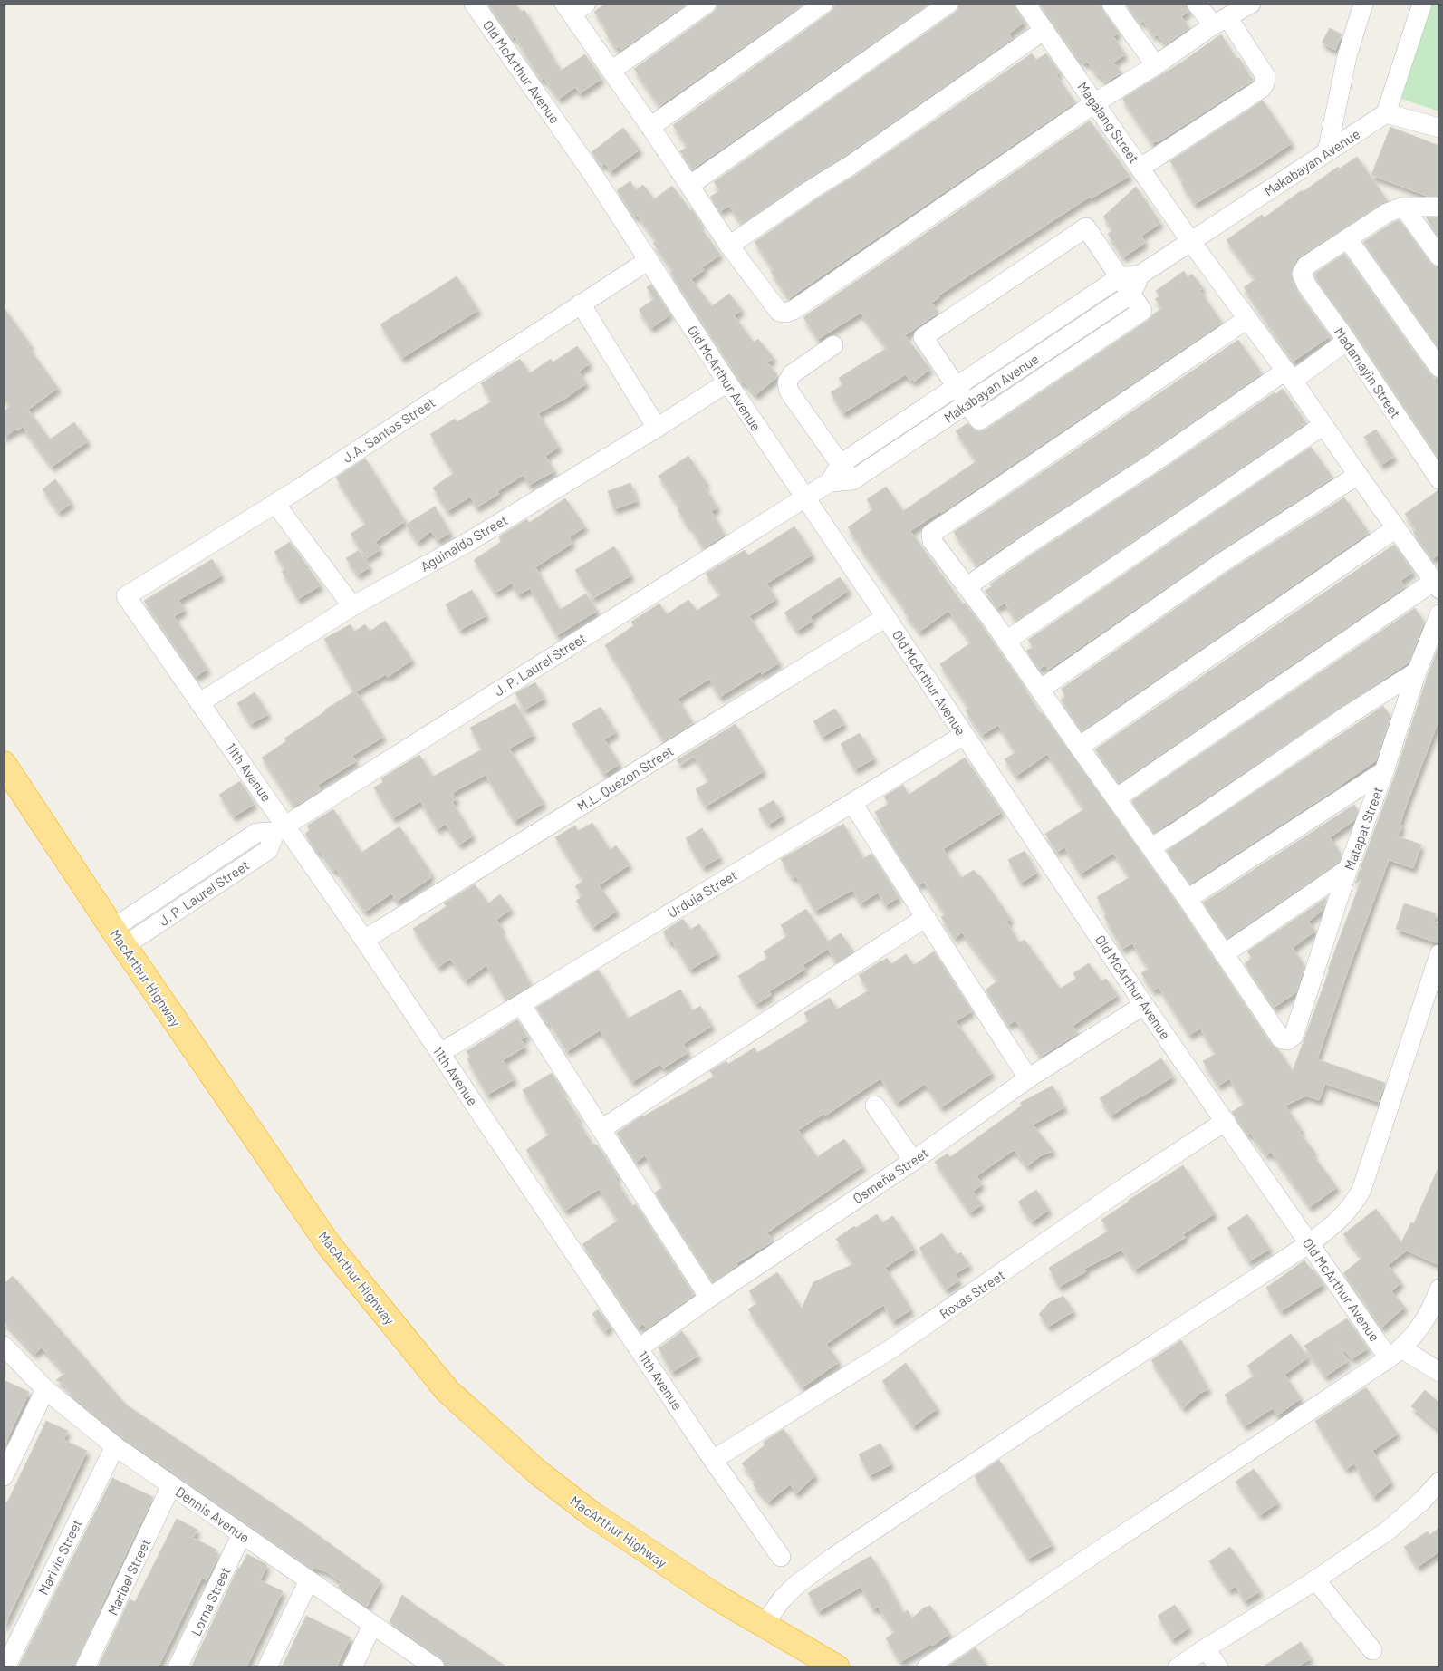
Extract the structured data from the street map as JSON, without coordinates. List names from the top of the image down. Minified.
{"streets":{"highway":["MacArthur Highway"],"street":["Old McArthur Avenue","Magalang Street","Makabayan Avenue","Madamayin Street","J.A. Santos Street","Aguinaldo Street","J. P. Laurel Street","11th Avenue","M.L. Quezon Street","Matapat Street","Urduja Street","Osmeña Street","Roxas Street","Dennis Avenue","Marivic Street","Maribel Street","Lorna Street"]},"crossings":[["Old McArthur Avenue","Makabayan Avenue"],["Old McArthur Avenue","J.A. Santos Street"],["Old McArthur Avenue","Aguinaldo Street"],["Old McArthur Avenue","J. P. Laurel Street"],["Old McArthur Avenue","M.L. Quezon Street"],["Old McArthur Avenue","Urduja Street"],["Old McArthur Avenue","Osmeña Street"],["Old McArthur Avenue","Roxas Street"],["Magalang Street","Makabayan Avenue"],["Makabayan Avenue","J. P. Laurel Street"],["J.A. Santos Street","11th Avenue"],["Aguinaldo Street","11th Avenue"],["J. P. Laurel Street","11th Avenue"],["J. P. Laurel Street","MacArthur Highway"],["11th Avenue","M.L. Quezon Street"],["11th Avenue","Urduja Street"],["11th Avenue","Osmeña Street"],["11th Avenue","Roxas Street"],["Dennis Avenue","Marivic Street"],["Dennis Avenue","Maribel Street"],["Dennis Avenue","Lorna Street"]]}
